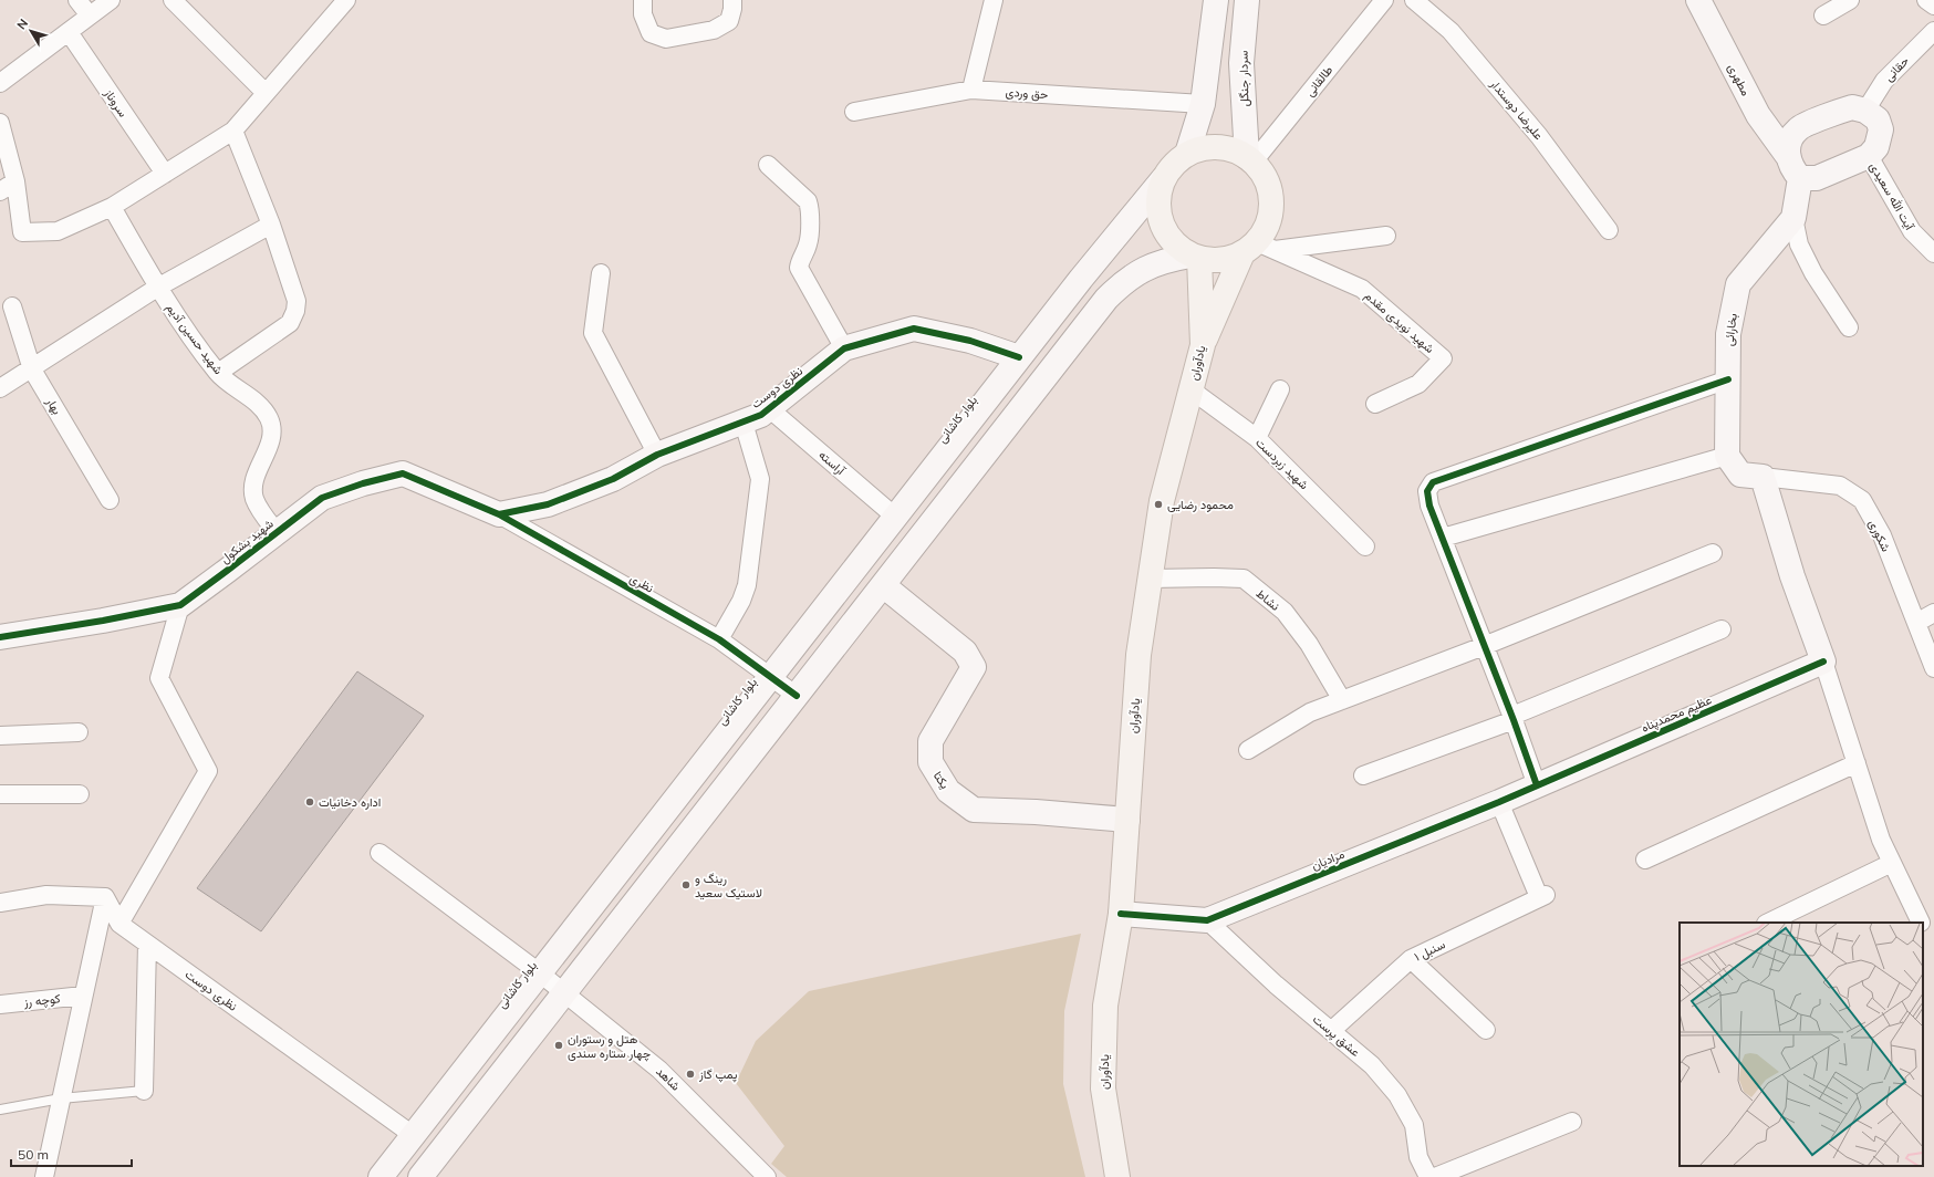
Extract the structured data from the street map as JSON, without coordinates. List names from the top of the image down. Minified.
{"streets":{"main road":["یادآوران"],"street":["حقانی","سردار جنگل","مطهری","طالقانی","حق وردی","سروناز","علیرضا دوستدار","آیت الله سعیدی","شهید نویدی مقدم","بخارائی","شهید حسین آدیم","نظری دوست","بهار","بلوار کاشانی","آراسته","شهید زبردست","شکوری","شهید بشکول","نظری","نشاط","عظیم محمدپناه","یکتا","مرادیان","سنبل ۱","کوچه رز","عشق پرست","شاهد"]},"crossings":[["سردار جنگل","طالقانی"],["سردار جنگل","شهید نویدی مقدم"],["سردار جنگل","یادآوران"],["سردار جنگل","بلوار کاشانی"],["طالقانی","شهید نویدی مقدم"],["طالقانی","یادآوران"],["طالقانی","بلوار کاشانی"],["شهید نویدی مقدم","یادآوران"],["شهید نویدی مقدم","بلوار کاشانی"],["شهید حسین آدیم","شهید بشکول"],["یادآوران","بلوار کاشانی"],["یادآوران","شهید زبردست"],["یادآوران","نشاط"],["یادآوران","یکتا"],["یادآوران","مرادیان"],["نظری دوست","بلوار کاشانی"],["نظری دوست","آراسته"],["نظری دوست","شهید بشکول"],["نظری دوست","نظری"],["بلوار کاشانی","آراسته"],["بلوار کاشانی","نظری"],["بلوار کاشانی","شاهد"],["شهید بشکول","نظری"],["عظیم محمدپناه","مرادیان"],["مرادیان","سنبل ۱"],["مرادیان","عشق پرست"],["سنبل ۱","عشق پرست"]],"places":["محمود رضایی","اداره دخانیات","رینگ و لاستیک سعید","هتل و رستوران چهار ستاره سندی","پمپ گاز"],"scale_bar":"50 m","north":"top left"}
